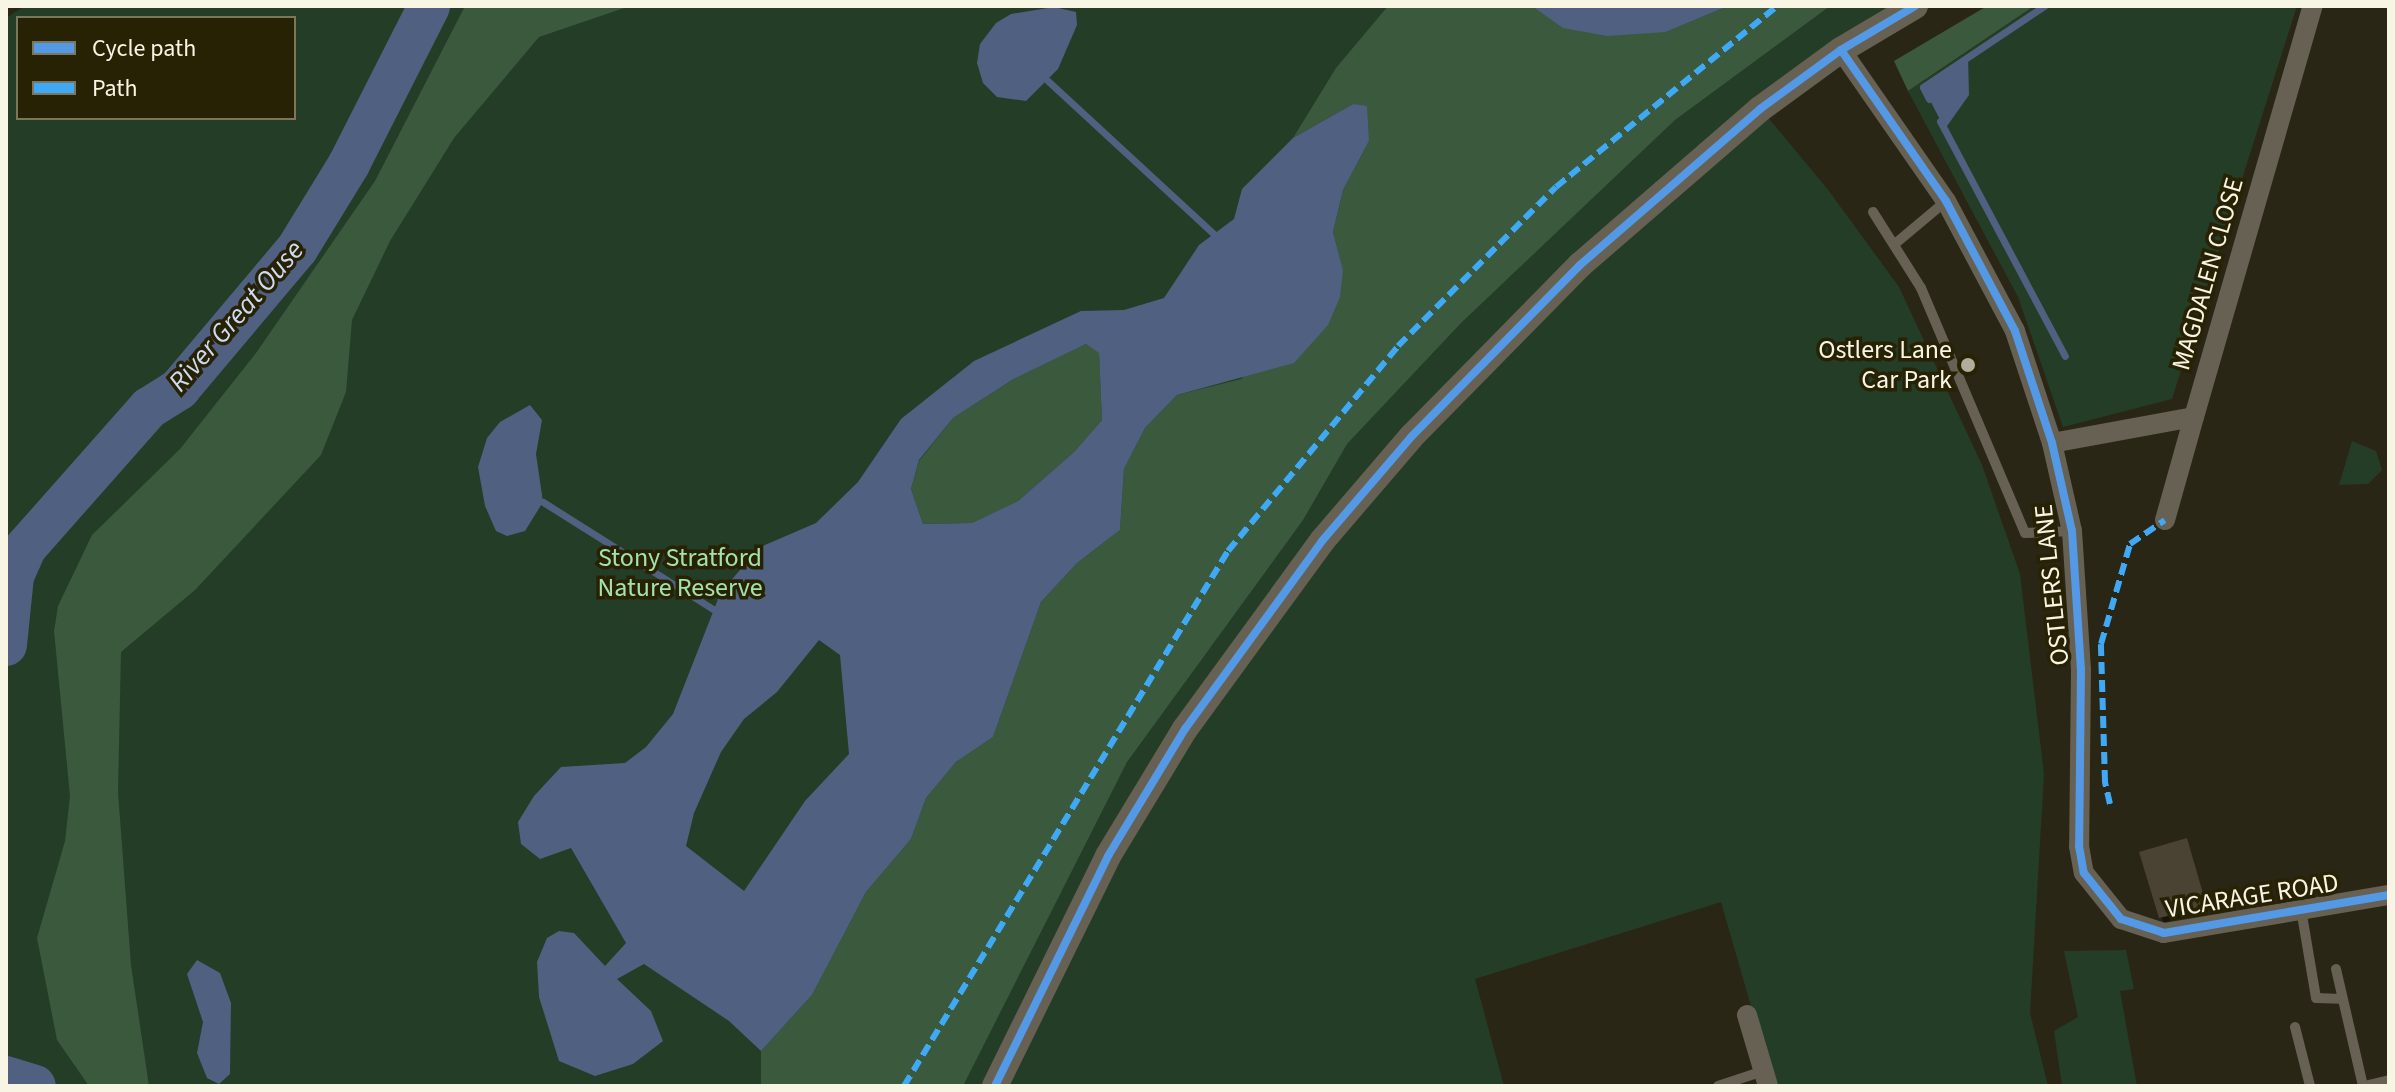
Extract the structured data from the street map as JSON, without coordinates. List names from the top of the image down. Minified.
{"streets":{"street":["MAGDALEN CLOSE","OSTLERS LANE","VICARAGE ROAD"]},"crossings":[["OSTLERS LANE","VICARAGE ROAD"]],"water":["River Great Ouse"],"parks":["Stony Stratford Nature Reserve"],"places":["Ostlers Lane Car Park"],"legend":["Cycle path","Path"]}
